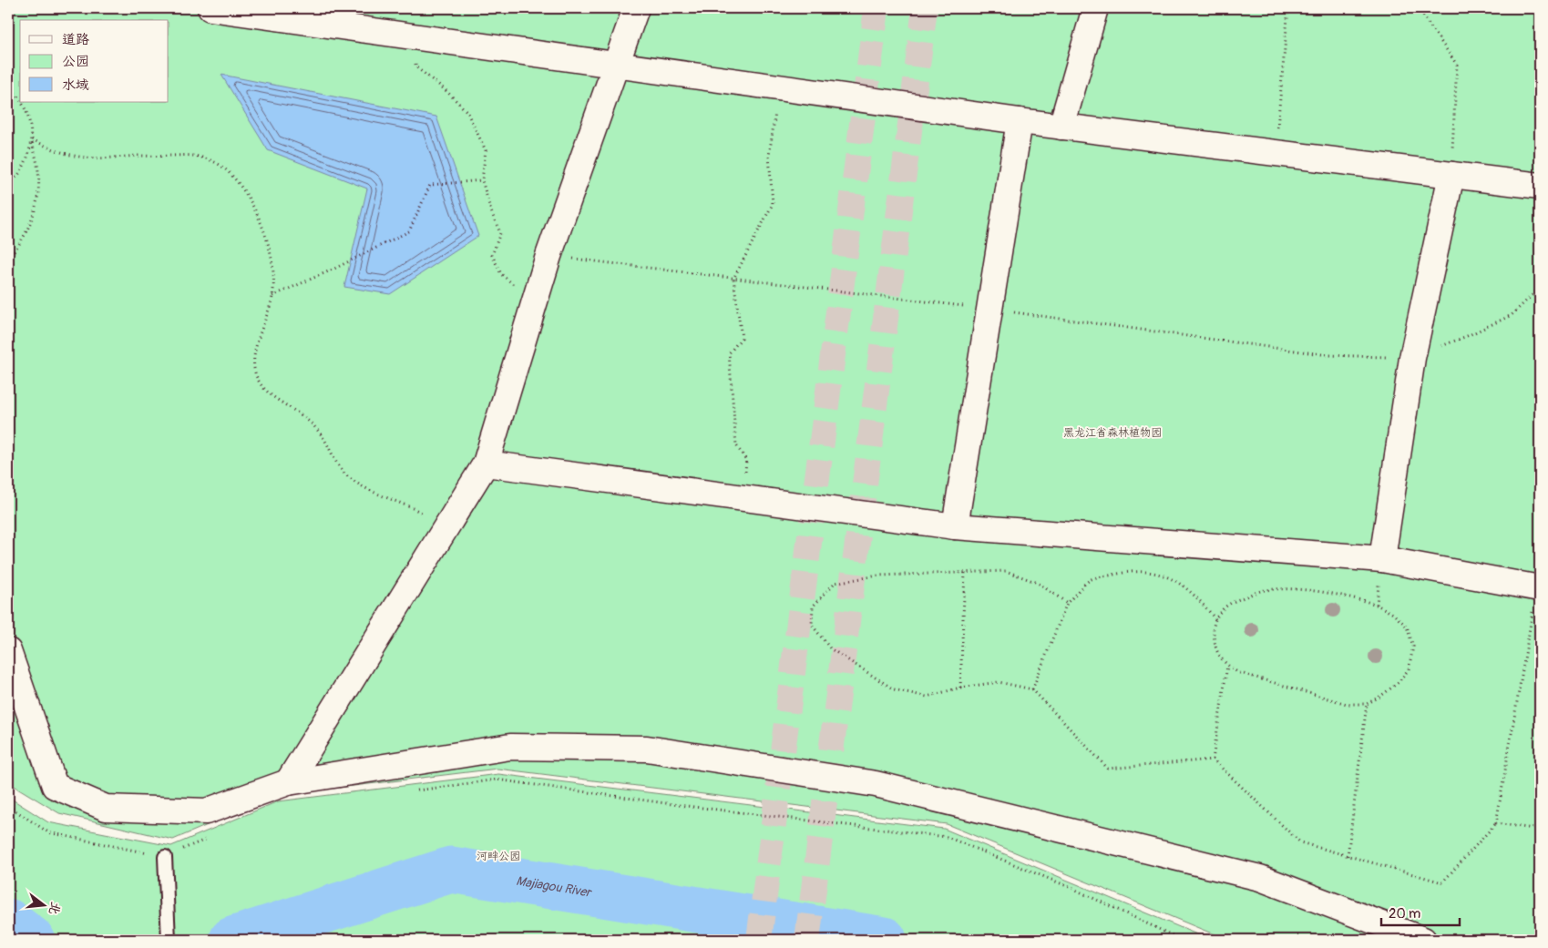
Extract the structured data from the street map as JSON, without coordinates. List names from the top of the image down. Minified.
{"water":["Majiagou River"],"parks":["黑龙江省森林植物园","河畔公园"],"legend":["道路","公园","水域"],"scale_bar":"20 m","north":"right"}
